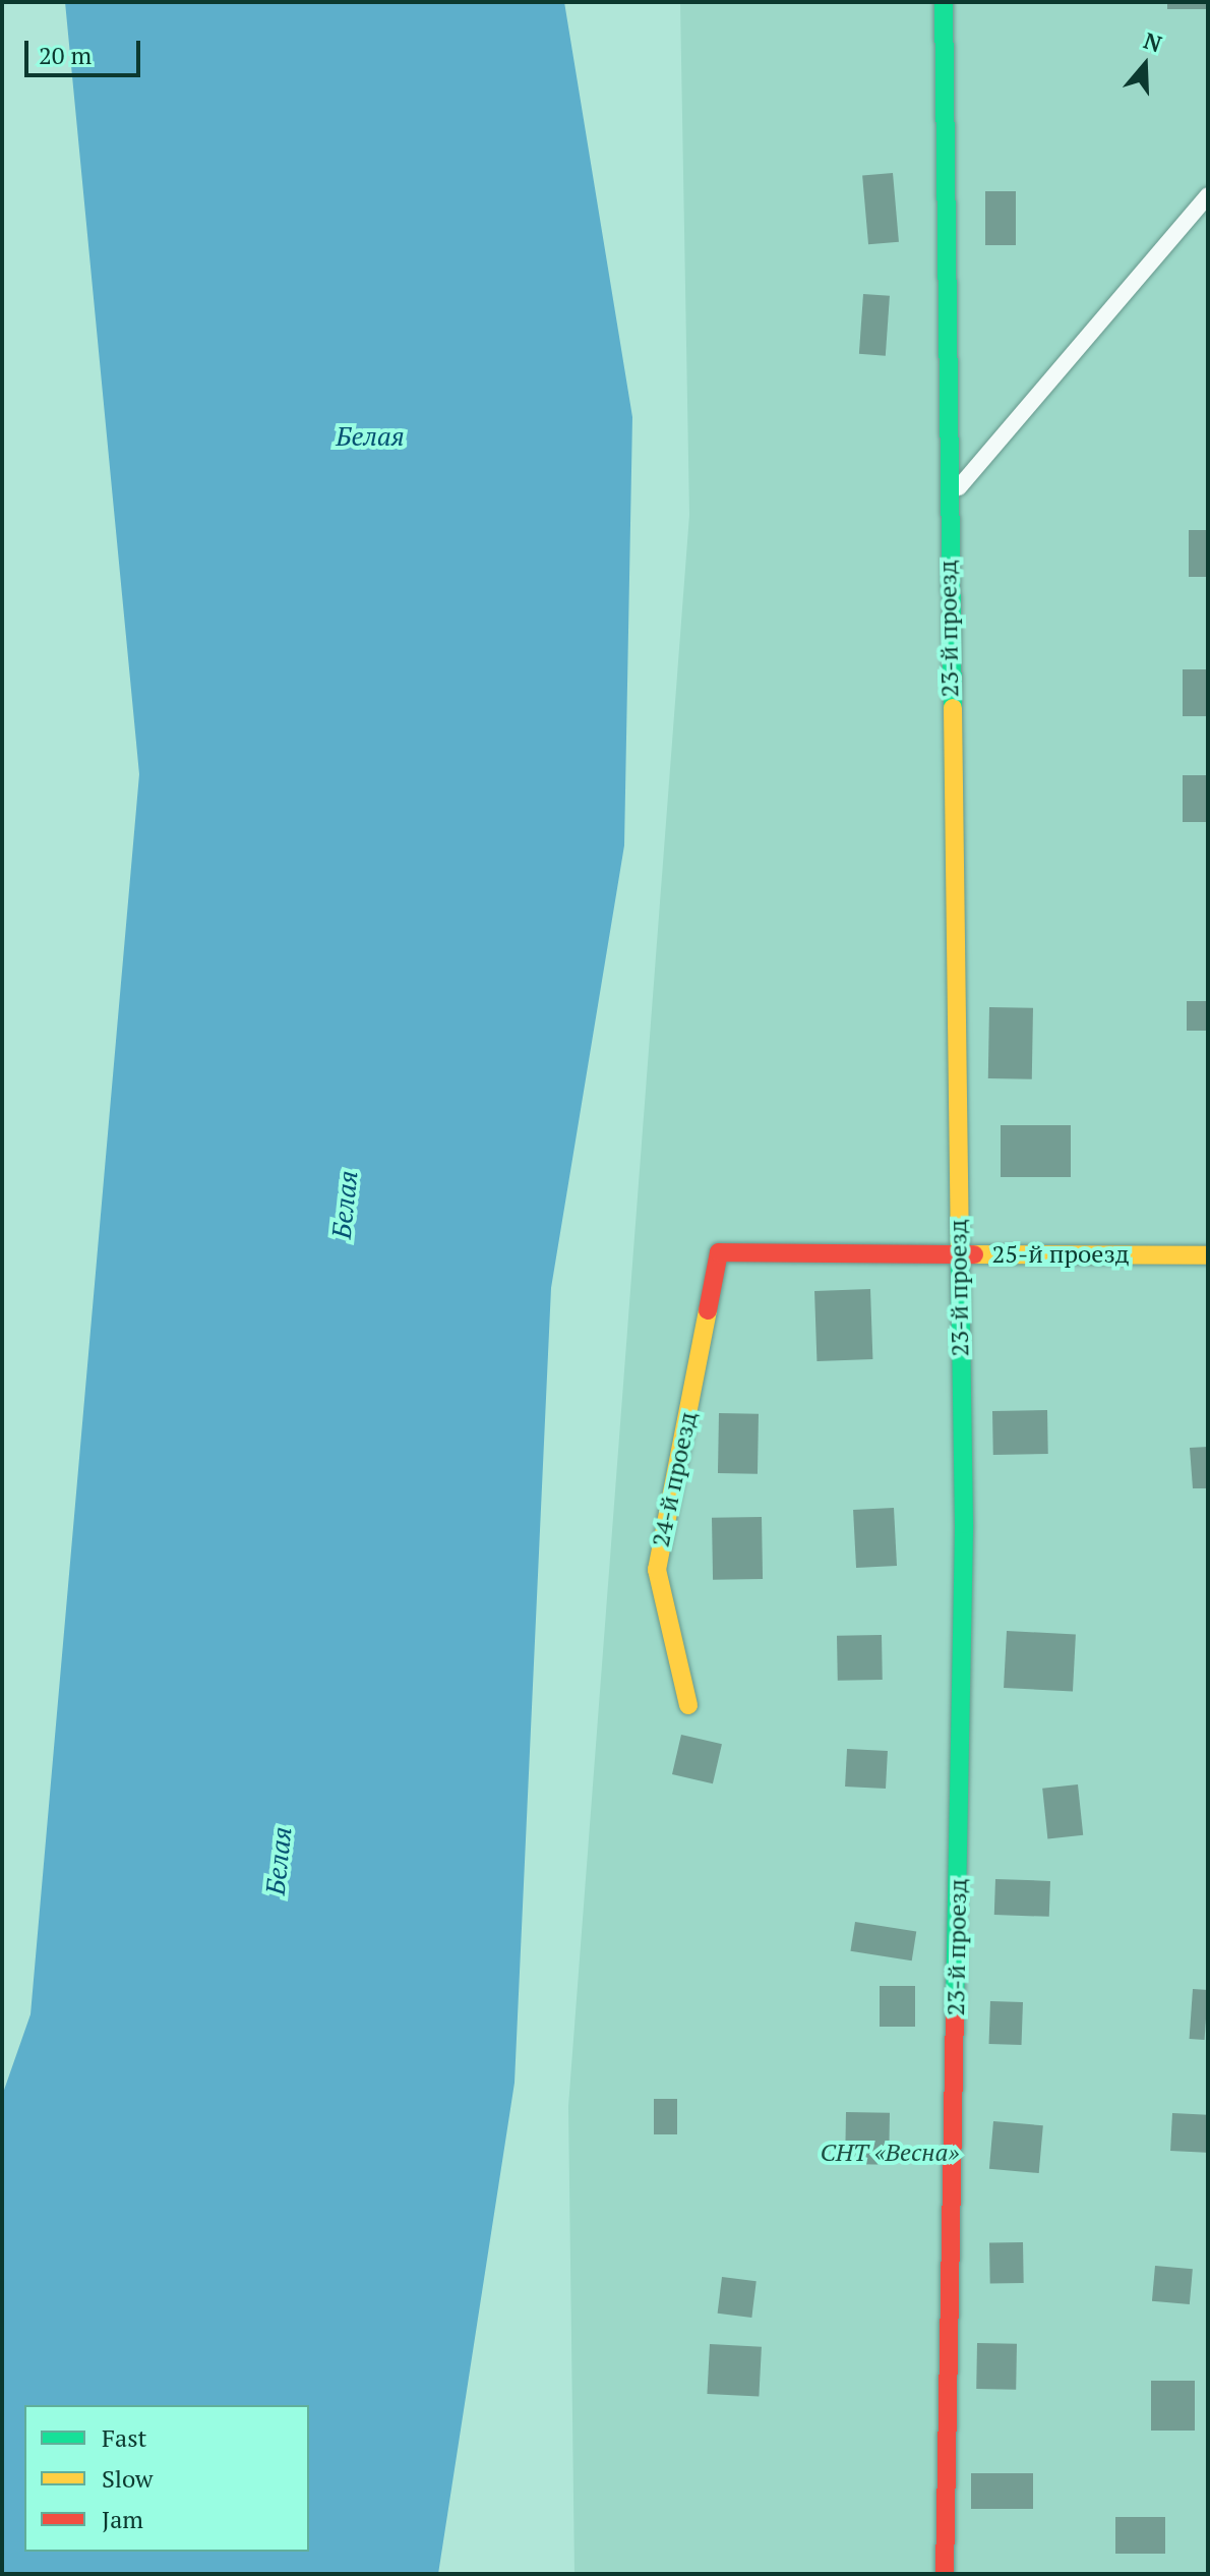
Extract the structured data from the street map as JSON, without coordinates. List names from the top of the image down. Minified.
{"streets":{"street":["23-й проезд","25-й проезд","24-й проезд"]},"crossings":[["23-й проезд","25-й проезд"],["25-й проезд","24-й проезд"]],"water":["Белая"],"parks":["СНТ «Весна»"],"legend":["Fast","Slow","Jam"],"scale_bar":"20 m","north":"top"}
